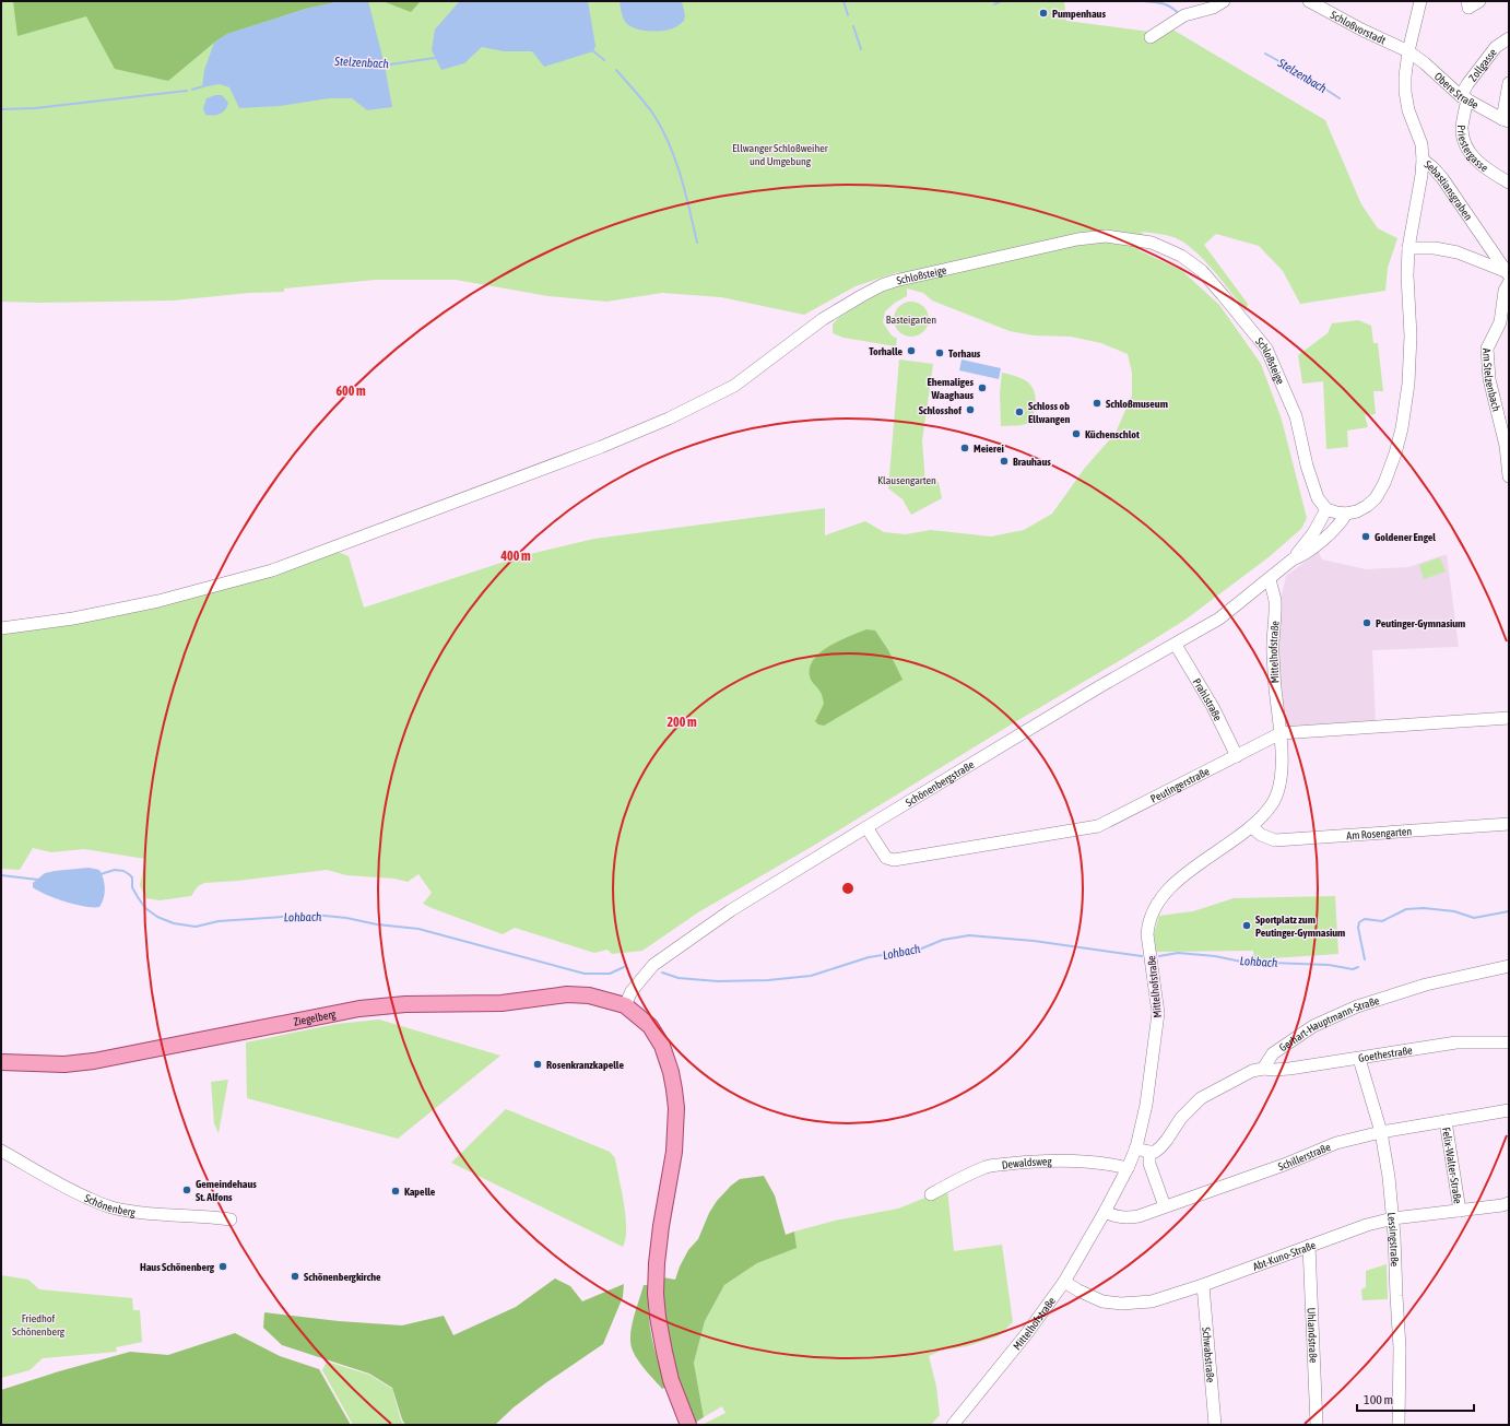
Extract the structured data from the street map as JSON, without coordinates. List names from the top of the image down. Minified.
{"streets":{"main road":["Ziegelberg"],"street":["Schloßvorstadt","Zollgasse","Obere Straße","Priestergasse","Sebastiansgraben","Schloßsteige","Am Stelzenbach","Mittelhofstraße","Prahlstraße","Schönenbergstraße","Peutingerstraße","Am Rosengarten","Gerhart-Hauptmann-Straße","Goethestraße","Schillerstraße","Dewaldsweg","Felix-Walter-Straße","Schönenberg","Lessingstraße","Abt-Kuno-Straße","Uhlandstraße","Schwabstraße"]},"crossings":[["Schloßvorstadt","Obere Straße"],["Schloßvorstadt","Sebastiansgraben"],["Zollgasse","Obere Straße"],["Zollgasse","Priestergasse"],["Obere Straße","Priestergasse"],["Obere Straße","Sebastiansgraben"],["Mittelhofstraße","Schönenbergstraße"],["Mittelhofstraße","Peutingerstraße"],["Mittelhofstraße","Am Rosengarten"],["Mittelhofstraße","Schillerstraße"],["Mittelhofstraße","Dewaldsweg"],["Mittelhofstraße","Abt-Kuno-Straße"],["Prahlstraße","Schönenbergstraße"],["Prahlstraße","Peutingerstraße"],["Schönenbergstraße","Peutingerstraße"],["Schönenbergstraße","Ziegelberg"],["Gerhart-Hauptmann-Straße","Goethestraße"],["Goethestraße","Lessingstraße"],["Schillerstraße","Felix-Walter-Straße"],["Schillerstraße","Lessingstraße"],["Felix-Walter-Straße","Abt-Kuno-Straße"],["Lessingstraße","Abt-Kuno-Straße"],["Abt-Kuno-Straße","Uhlandstraße"],["Abt-Kuno-Straße","Schwabstraße"]],"water":["Stelzenbach","Lohbach"],"parks":["Ellwanger Schloßweiher und Umgebung","Basteigarten","Klausengarten","Friedhof Schönenberg"],"places":["Pumpenhaus","Torhalle","Torhaus","Ehemaliges Waaghaus","Schloßmuseum","Schlosshof","Schloss ob Ellwangen","Küchenschlot","Meierei","Brauhaus","Goldener Engel","Peutinger-Gymnasium","Sportplatz zum Peutinger-Gymnasium","Rosenkranzkapelle","Gemeindehaus St. Alfons","Kapelle","Haus Schönenberg","Schönenbergkirche"],"scale_bar":"100 m","rings":["600 m","400 m","200 m"]}
